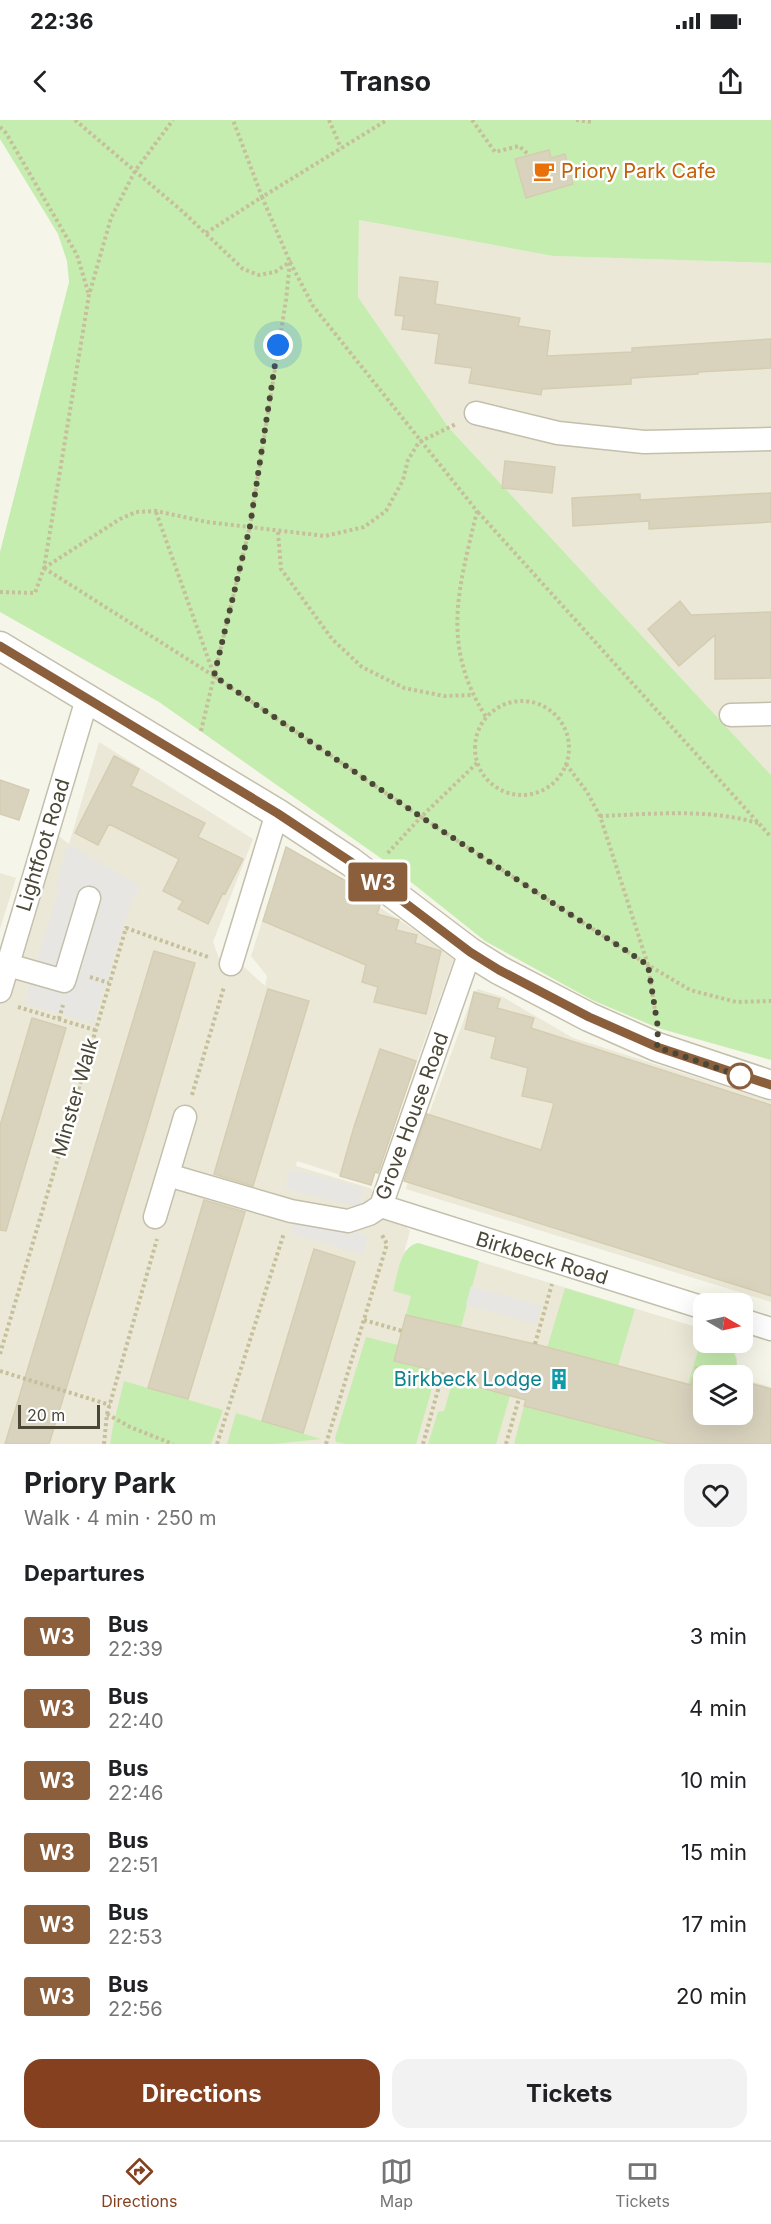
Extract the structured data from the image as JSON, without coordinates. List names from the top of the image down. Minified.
{"streets":{"street":["Lightfoot Road","Grove House Road","Birkbeck Road"],"path":["Minster Walk"]},"crossings":[["Grove House Road","Birkbeck Road"]],"places":{"cafe":["Priory Park Cafe"],"building":["Birkbeck Lodge"]},"lines":["bus line W3"],"scale_bar":"20 m","north":"right","page":{"status":"22:36","header":"Transo","on_map":"W3","scale":"20 m","heading":[["Priory Park","Walk · 4 min · 250 m"],"Departures"],"list":[{"mark":"W3","name":"Bus","note":"22:39","value":"3 min"},{"mark":"W3","name":"Bus","note":"22:40","value":"4 min"},{"mark":"W3","name":"Bus","note":"22:46","value":"10 min"},{"mark":"W3","name":"Bus","note":"22:51","value":"15 min"},{"mark":"W3","name":"Bus","note":"22:53","value":"17 min"},{"mark":"W3","name":"Bus","note":"22:56","value":"20 min"}],"buttons":["Directions","Tickets"],"tabs":["Directions","Map","Tickets"]}}
